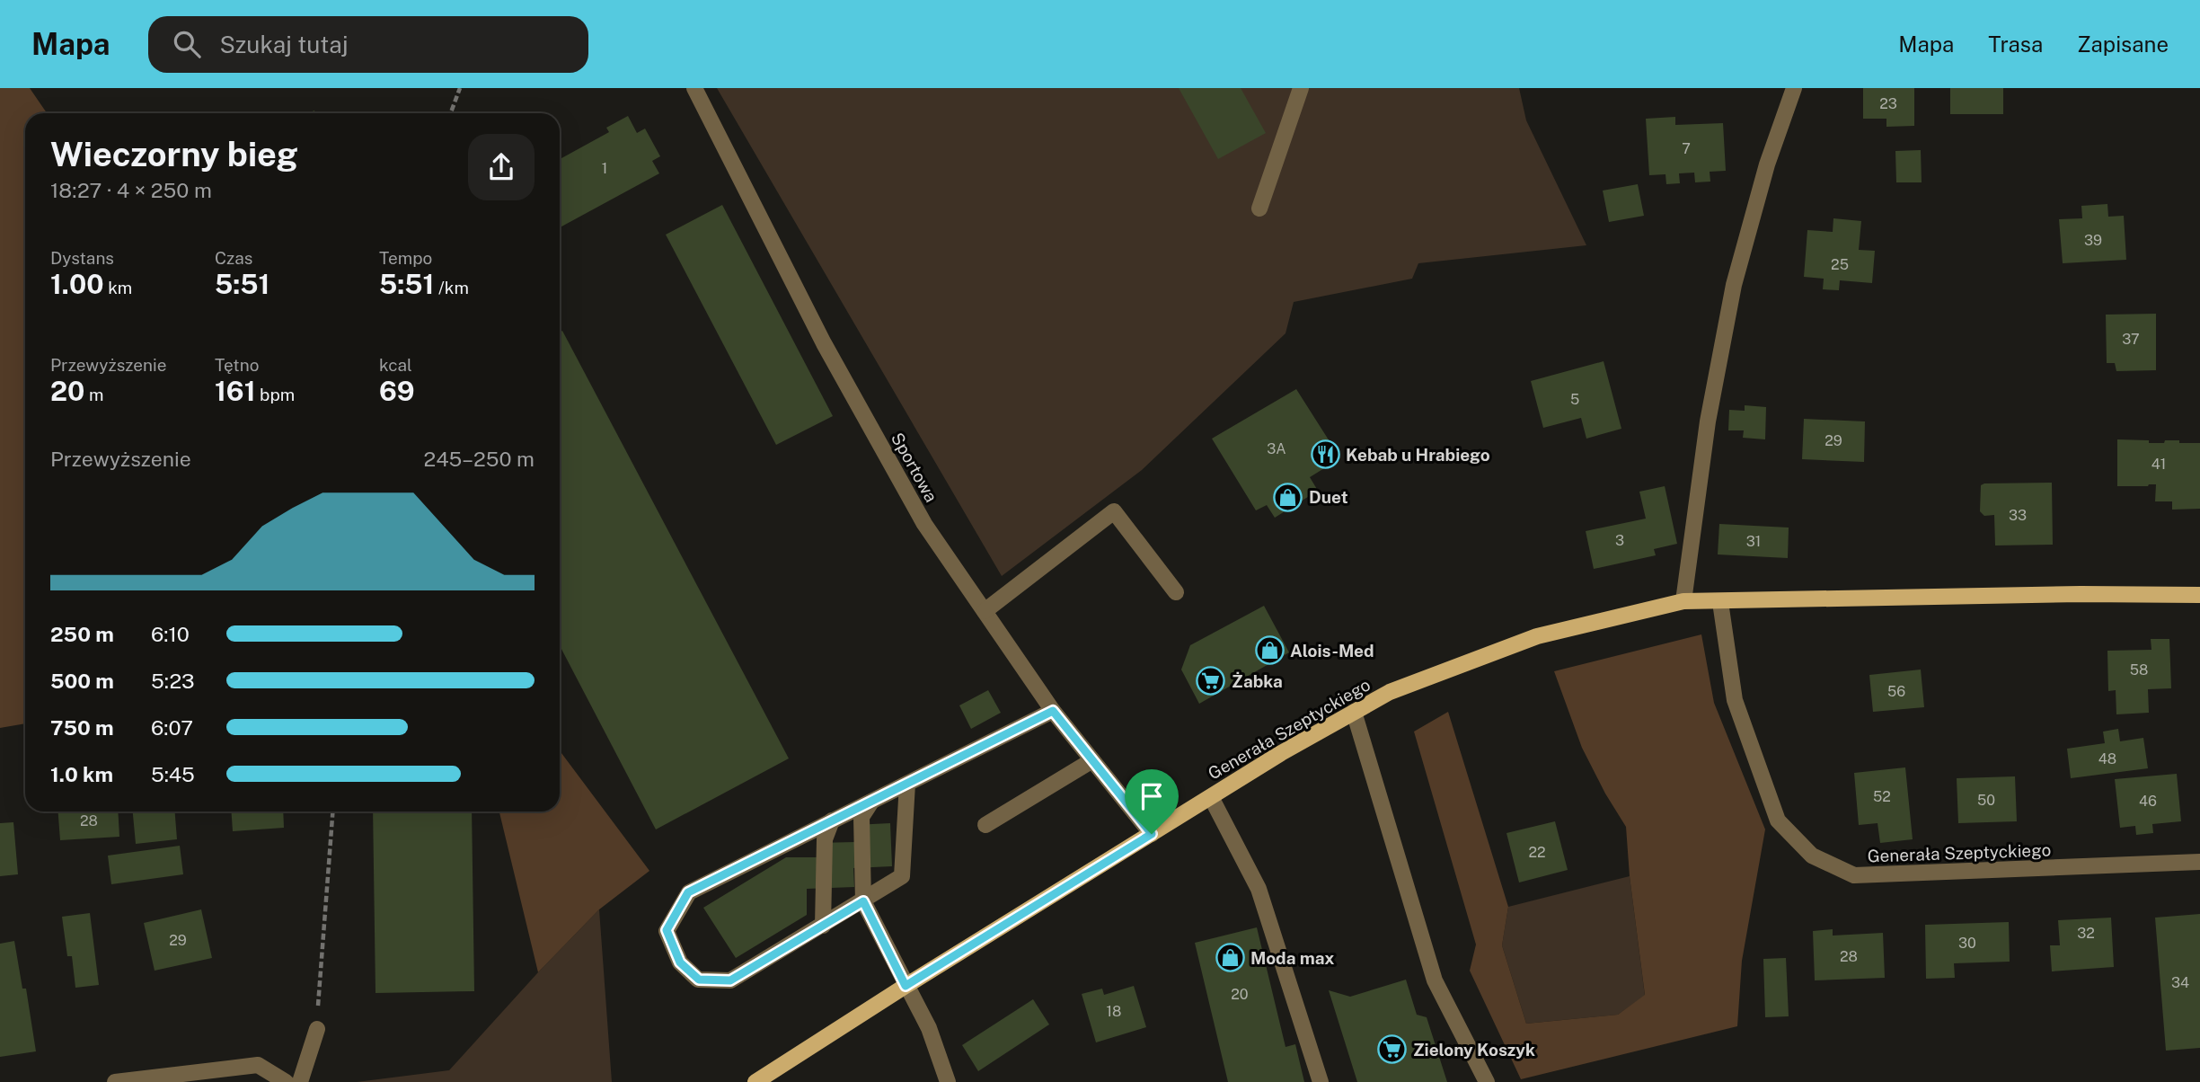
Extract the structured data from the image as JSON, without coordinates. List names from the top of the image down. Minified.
{"streets":{"main road":["Generała Szeptyckiego"],"street":["Sportowa"]},"crossings":[["Sportowa","Generała Szeptyckiego"]],"places":{"restaurant":["Kebab u Hrabiego"],"shop":["Duet","Alois-Med","Moda max"],"supermarket":["Żabka","Zielony Koszyk"]},"house_numbers":["23","7","1","39","25","37","5","29","3A","41","33","3","31","58","56","48","52","50","46","28","22","32","29","30","28","34","20","18"],"page":{"header":"Mapa","search":"Szukaj tutaj","nav":["Mapa","Trasa","Zapisane"],"heading":["Wieczorny bieg","18:27 · 4 × 250 m"],"stats":[["Dystans","1.00 km"],["Czas","5:51"],["Tempo","5:51 /km"],["Przewyższenie","20 m"],["Tętno","161 bpm"],["kcal","69"]],"chart":["Przewyższenie","245–250 m"],"list":[{"name":"250 m","note":"6:10"},{"name":"500 m","note":"5:23"},{"name":"750 m","note":"6:07"},{"name":"1.0 km","note":"5:45"}]}}
